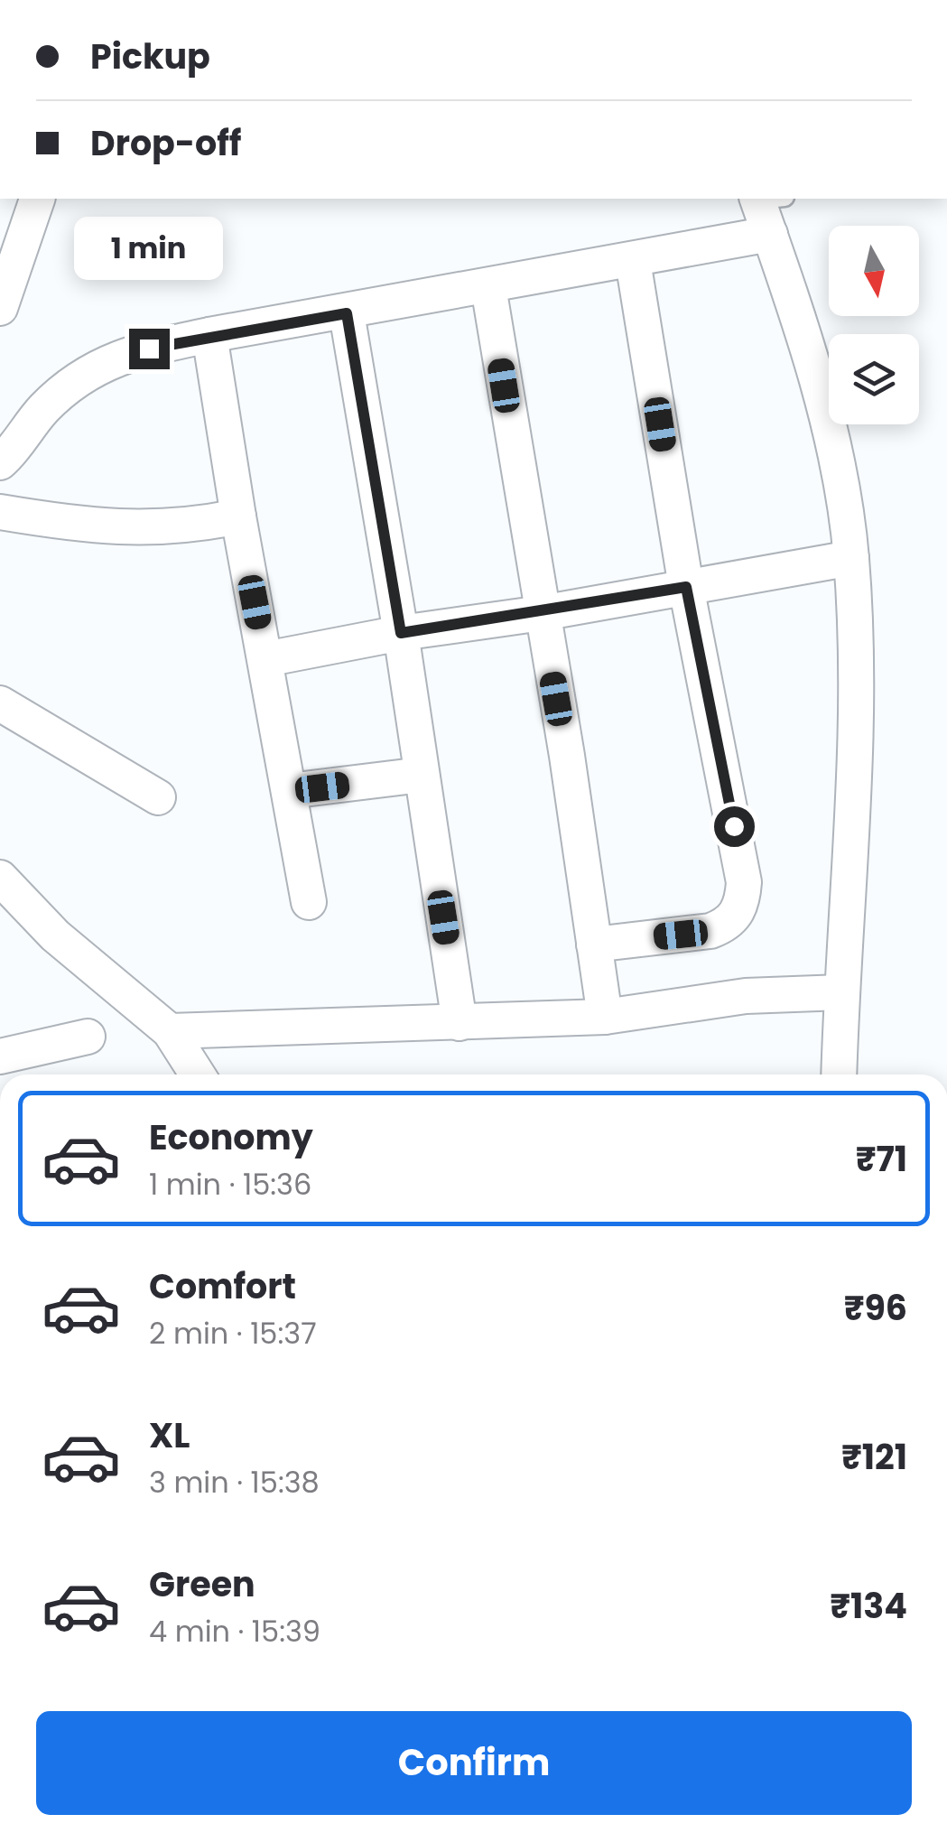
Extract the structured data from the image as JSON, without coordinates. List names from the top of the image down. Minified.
{"north":"bottom","page":{"banner":["Pickup","Drop-off"],"bubble":"1 min","list":[{"name":"Economy","note":"1 min · 15:36","value":"₹71"},{"name":"Comfort","note":"2 min · 15:37","value":"₹96"},{"name":"XL","note":"3 min · 15:38","value":"₹121"},{"name":"Green","note":"4 min · 15:39","value":"₹134"}],"buttons":"Confirm"}}
